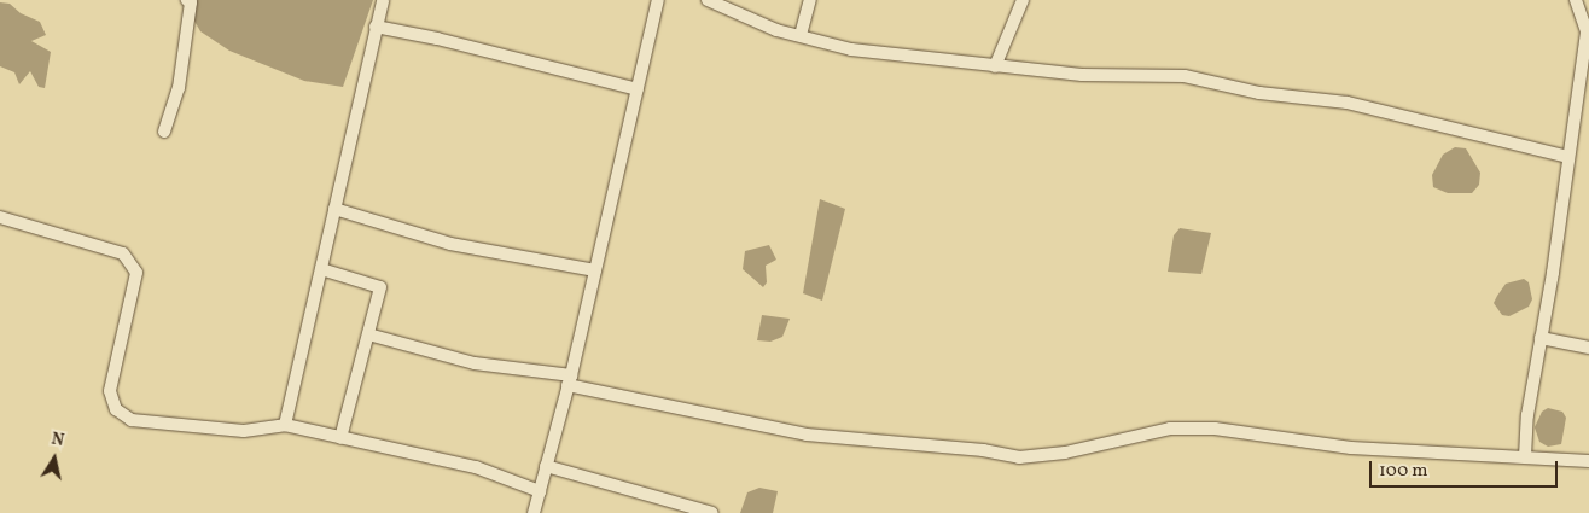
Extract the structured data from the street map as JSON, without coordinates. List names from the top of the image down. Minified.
{"scale_bar":"100 m","north":"top"}
